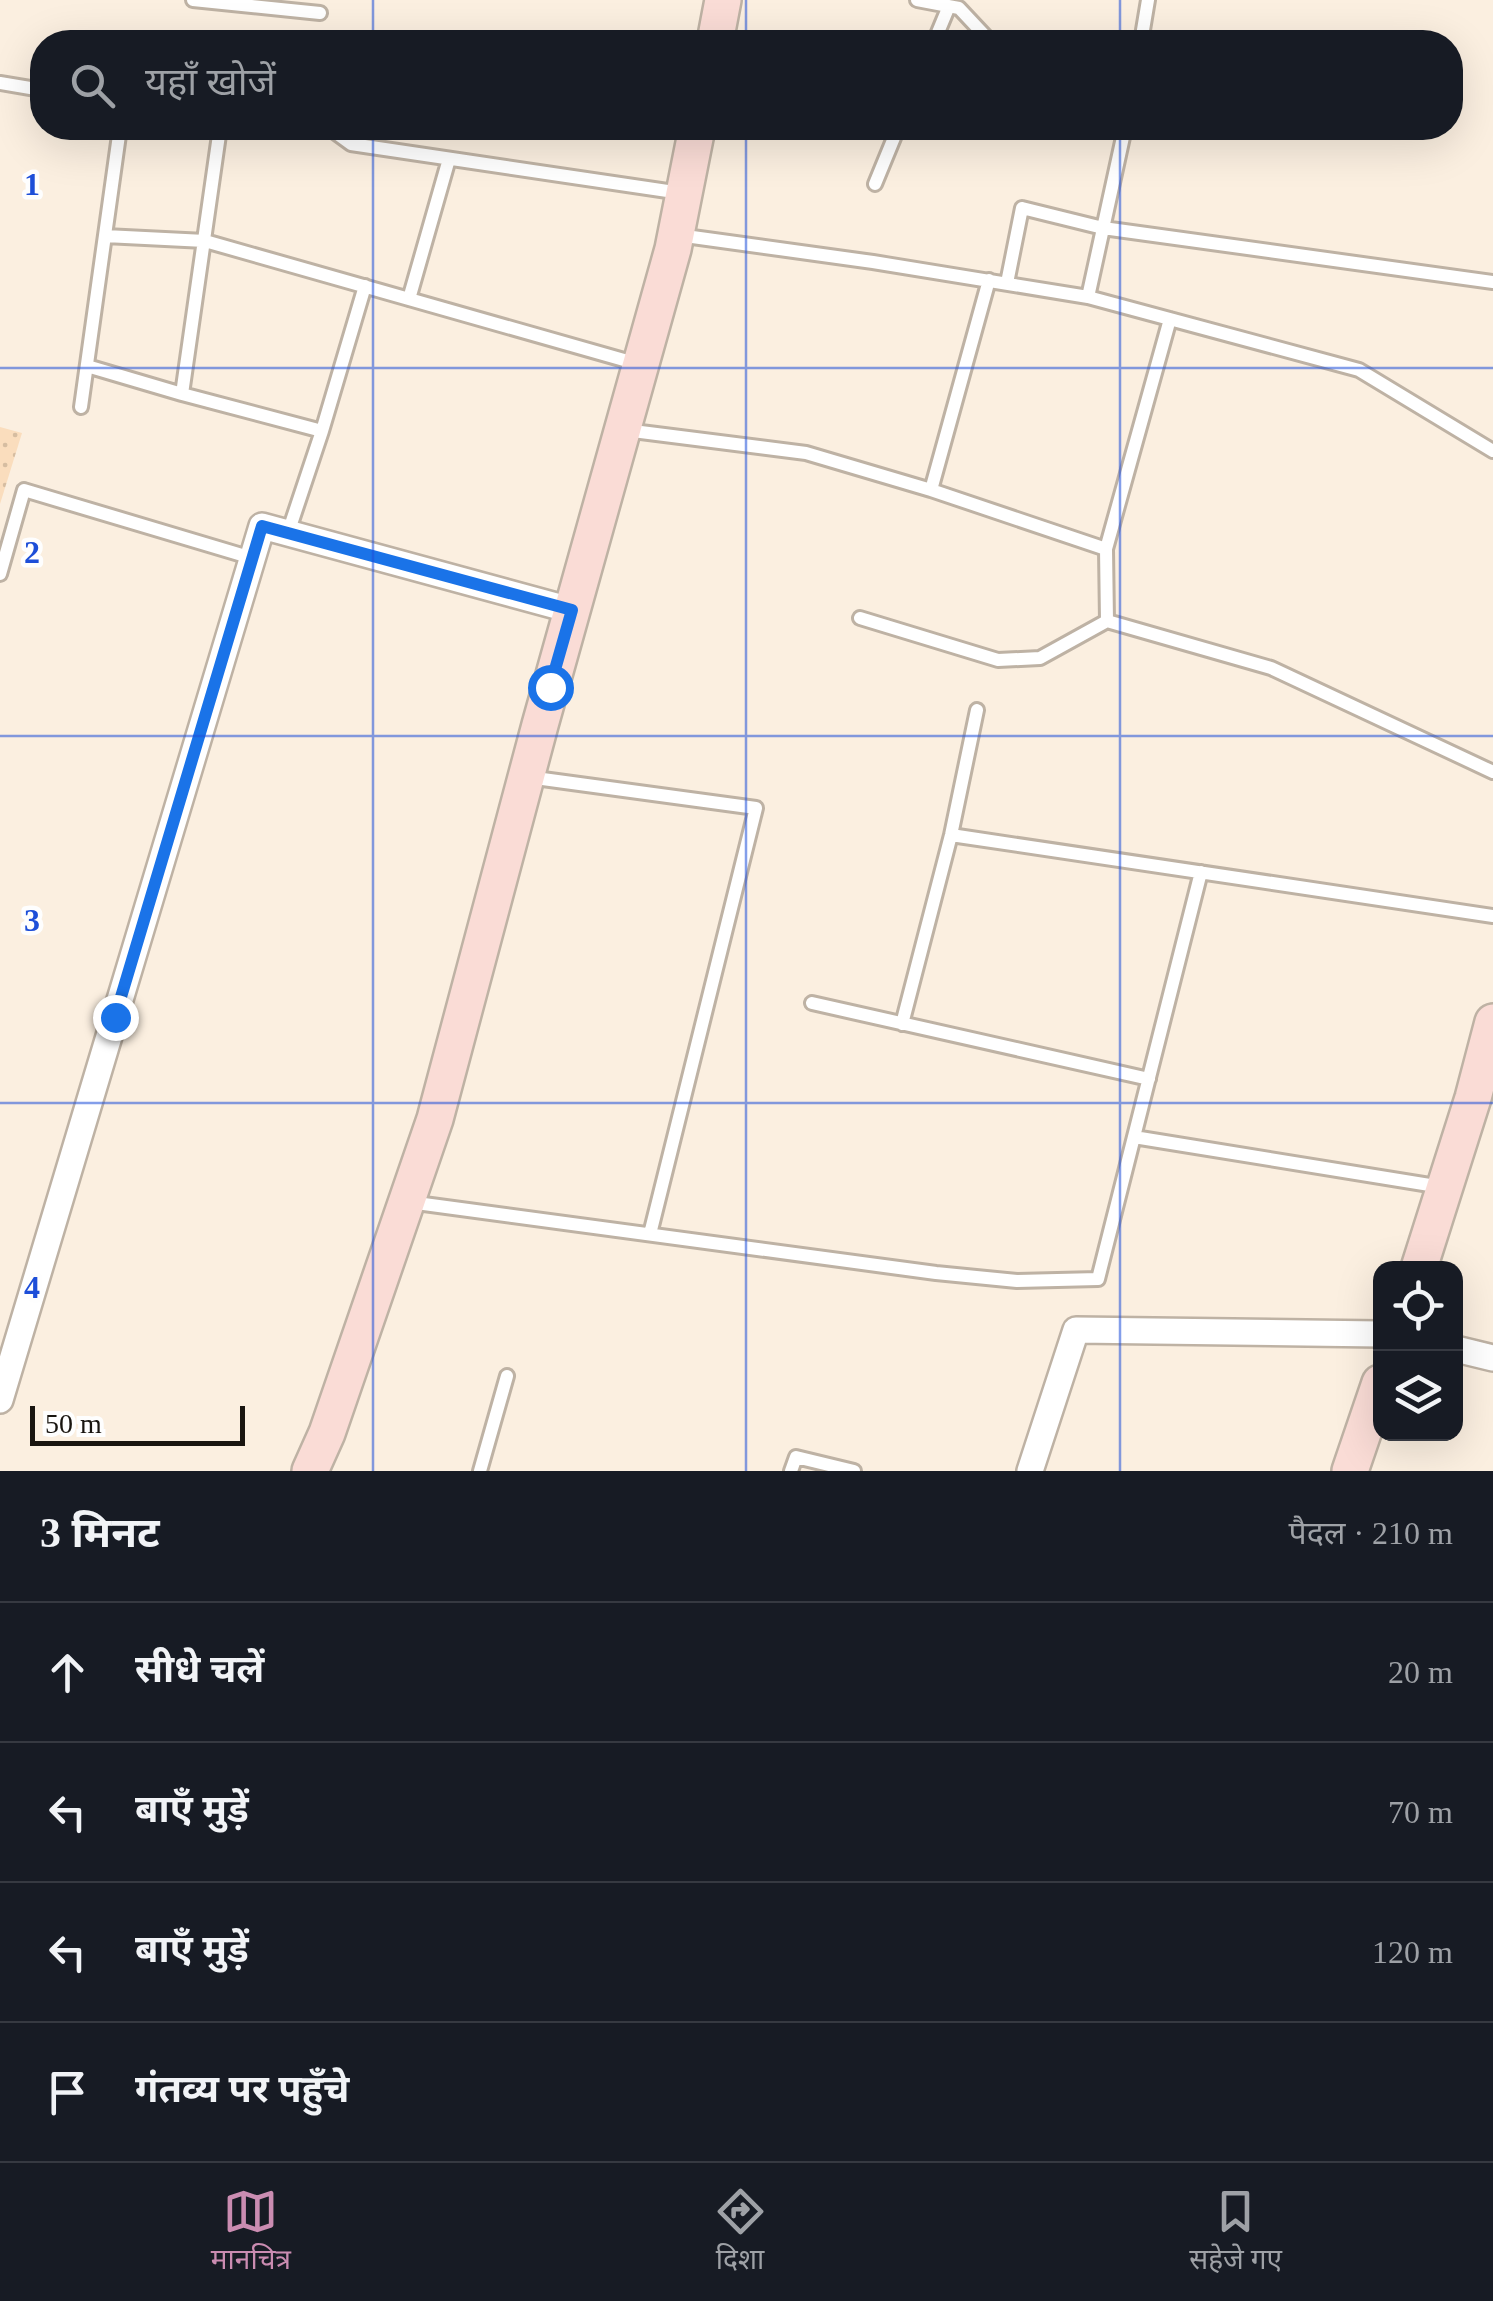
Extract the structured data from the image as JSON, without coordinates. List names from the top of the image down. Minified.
{"scale_bar":"50 m","page":{"search":"यहाँ खोजें","scale":"50 m","heading":["3 मिनट","पैदल · 210 m"],"list":[["सीधे चलें","20 m"],["बाएँ मुड़ें","70 m"],["बाएँ मुड़ें","120 m"],"गंतव्य पर पहुँचे"],"nav":["मानचित्र","दिशा","सहेजे गए"]},"grid":{"rows":["1","2","3","4"]}}
